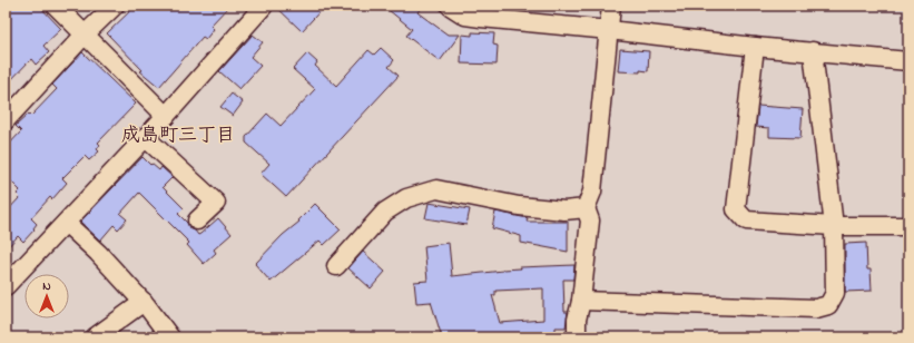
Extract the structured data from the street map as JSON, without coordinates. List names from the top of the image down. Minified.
{"districts":["成島町三丁目"],"north":"top"}
